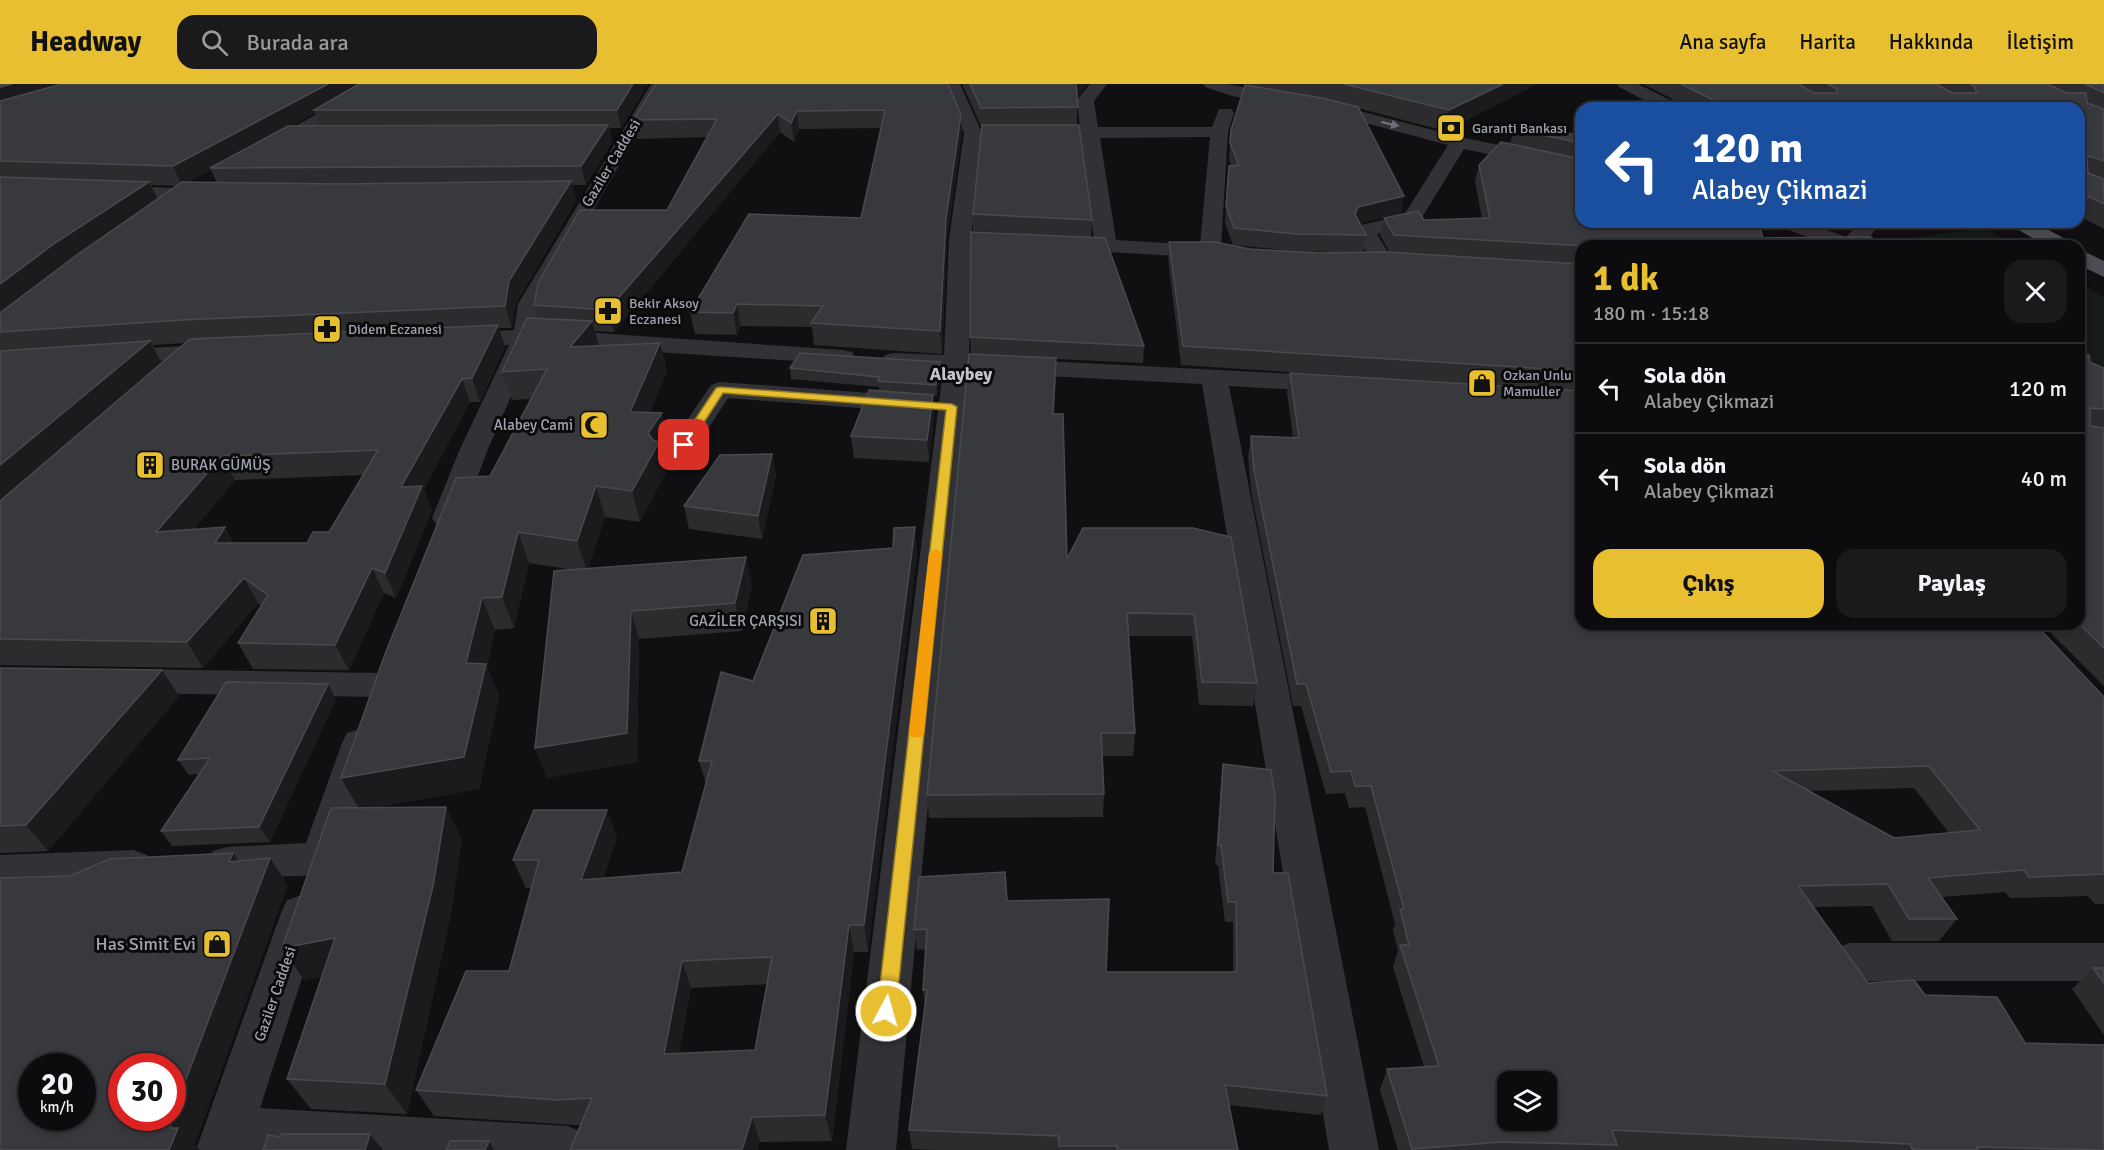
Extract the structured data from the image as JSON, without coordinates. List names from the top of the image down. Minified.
{"streets":{"street":["Gaziler Caddesi"]},"districts":["Alaybey"],"places":{"bank":["Garanti Bankası"],"pharmacy":["Bekir Aksoy Eczanesi","Didem Eczanesi"],"shop":["Ozkan Unlu Mamuller","Has Simit Evi"],"mosque":["Alabey Cami"],"building":["BURAK GÜMÜŞ","GAZİLER ÇARŞISI"]},"page":{"header":"Headway","search":"Burada ara","nav":["Ana sayfa","Harita","Hakkında","İletişim"],"turn":["120 m","Alabey Çikmazi"],"heading":["1 dk","180 m · 15:18"],"list":[{"name":"Sola dön","note":"Alabey Çikmazi","value":"120 m"},{"name":"Sola dön","note":"Alabey Çikmazi","value":"40 m"}],"buttons":["Çıkış","Paylaş"],"speed":"20 km/h","limit":"30"}}
